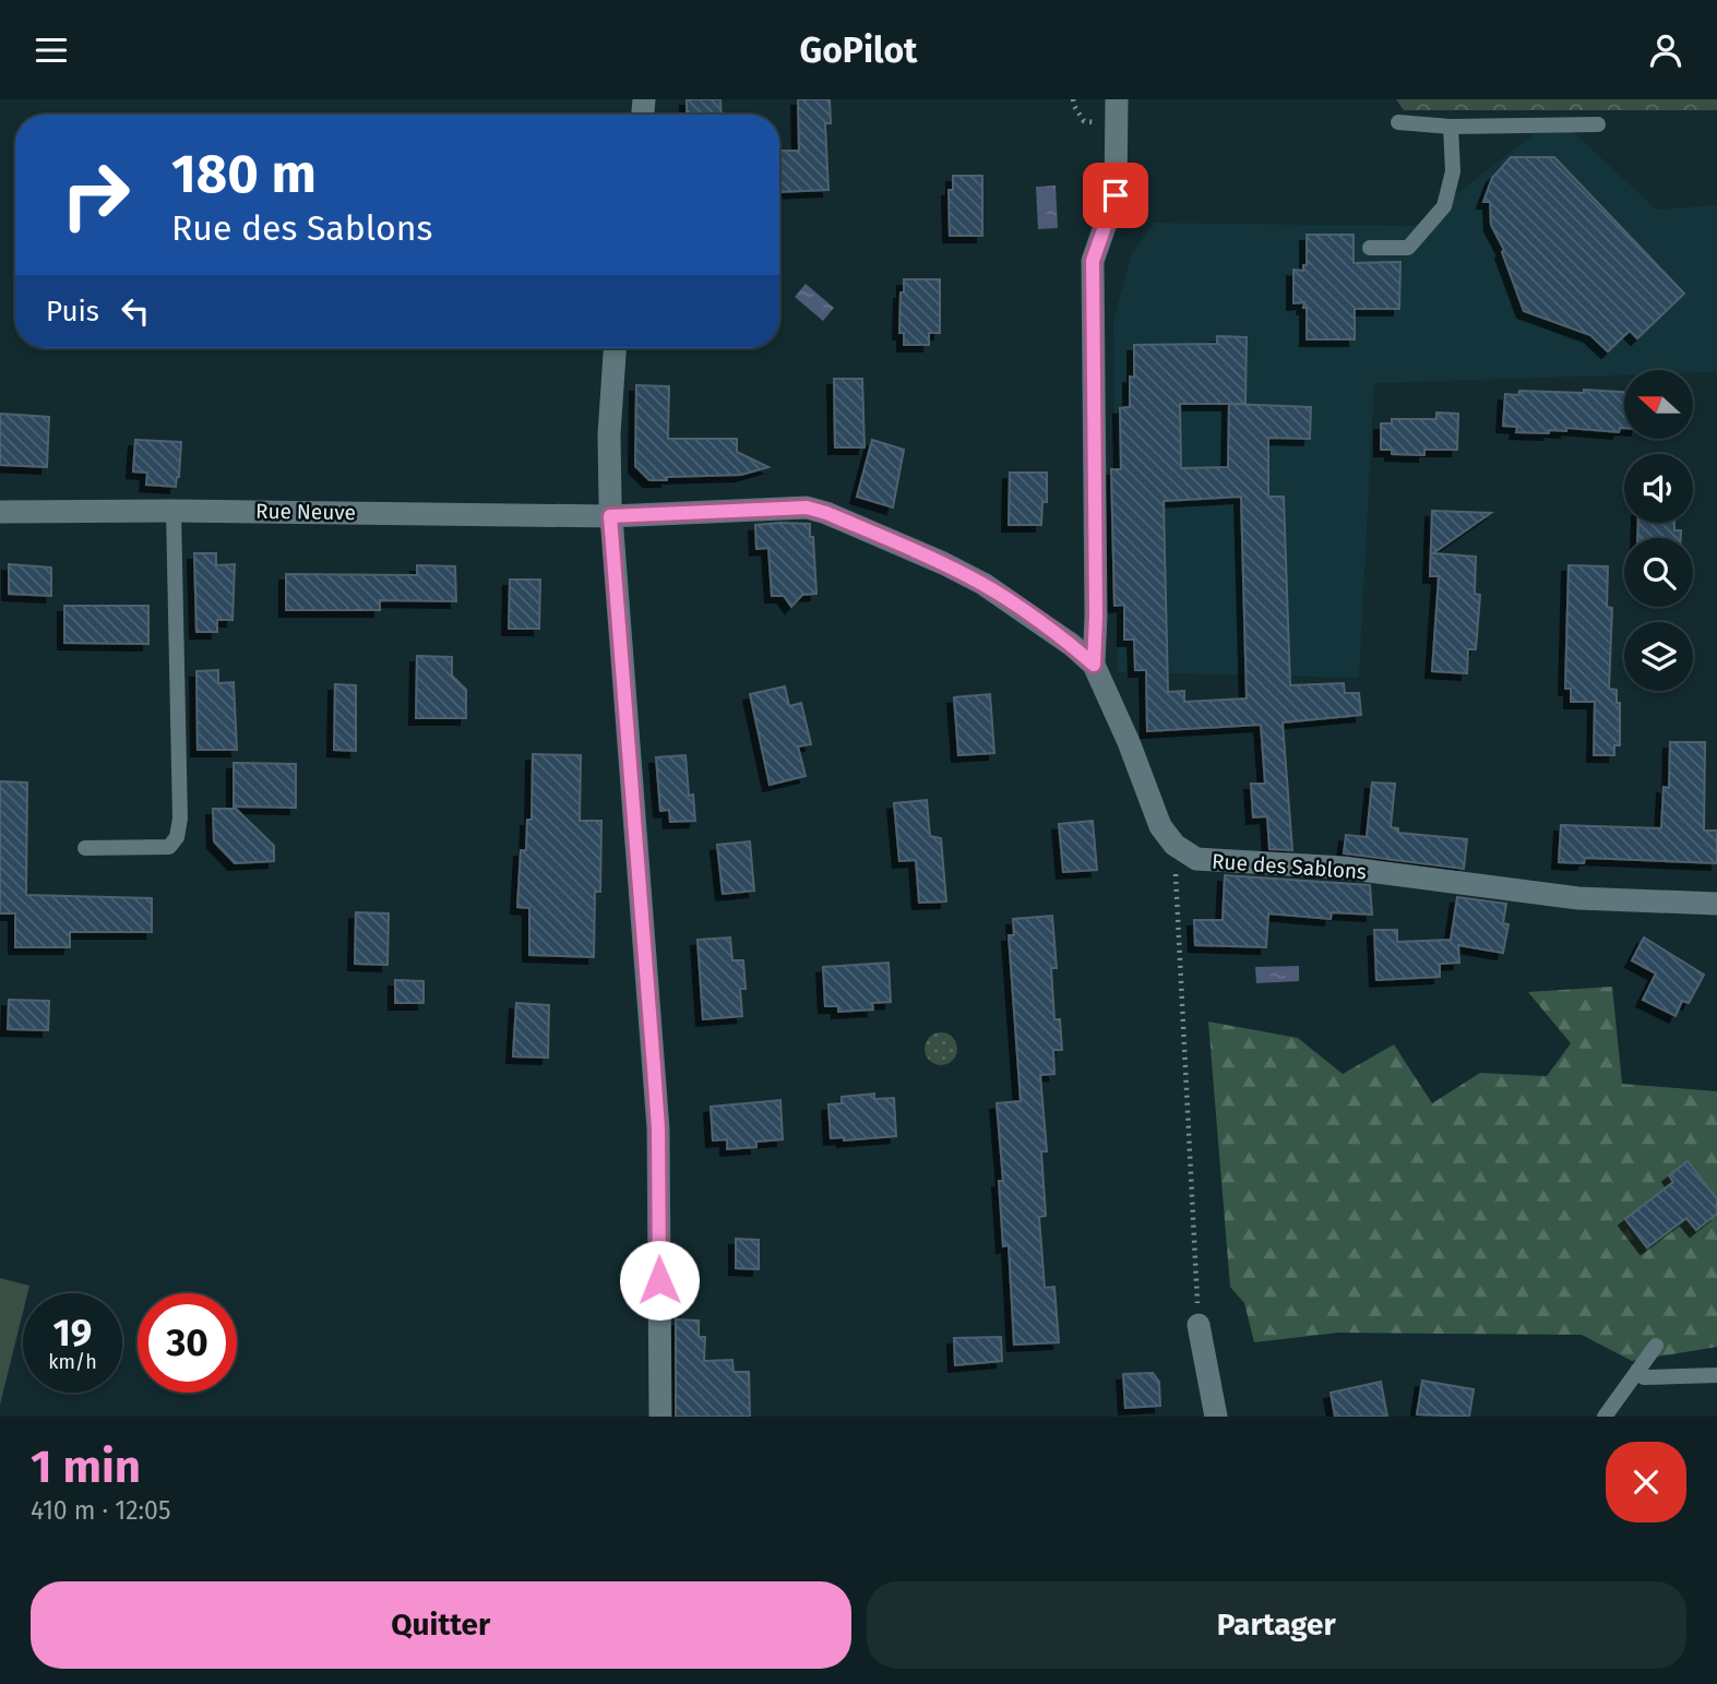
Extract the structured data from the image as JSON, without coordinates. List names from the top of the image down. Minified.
{"streets":{"street":["Rue Neuve","Rue des Sablons"]},"crossings":[["Rue Neuve","Rue des Sablons"]],"north":"left","page":{"header":"GoPilot","turn":["180 m","Rue des Sablons"],"then":"Puis","speed":"19 km/h","limit":"30","heading":["1 min","410 m · 12:05"],"buttons":["Quitter","Partager"]}}
